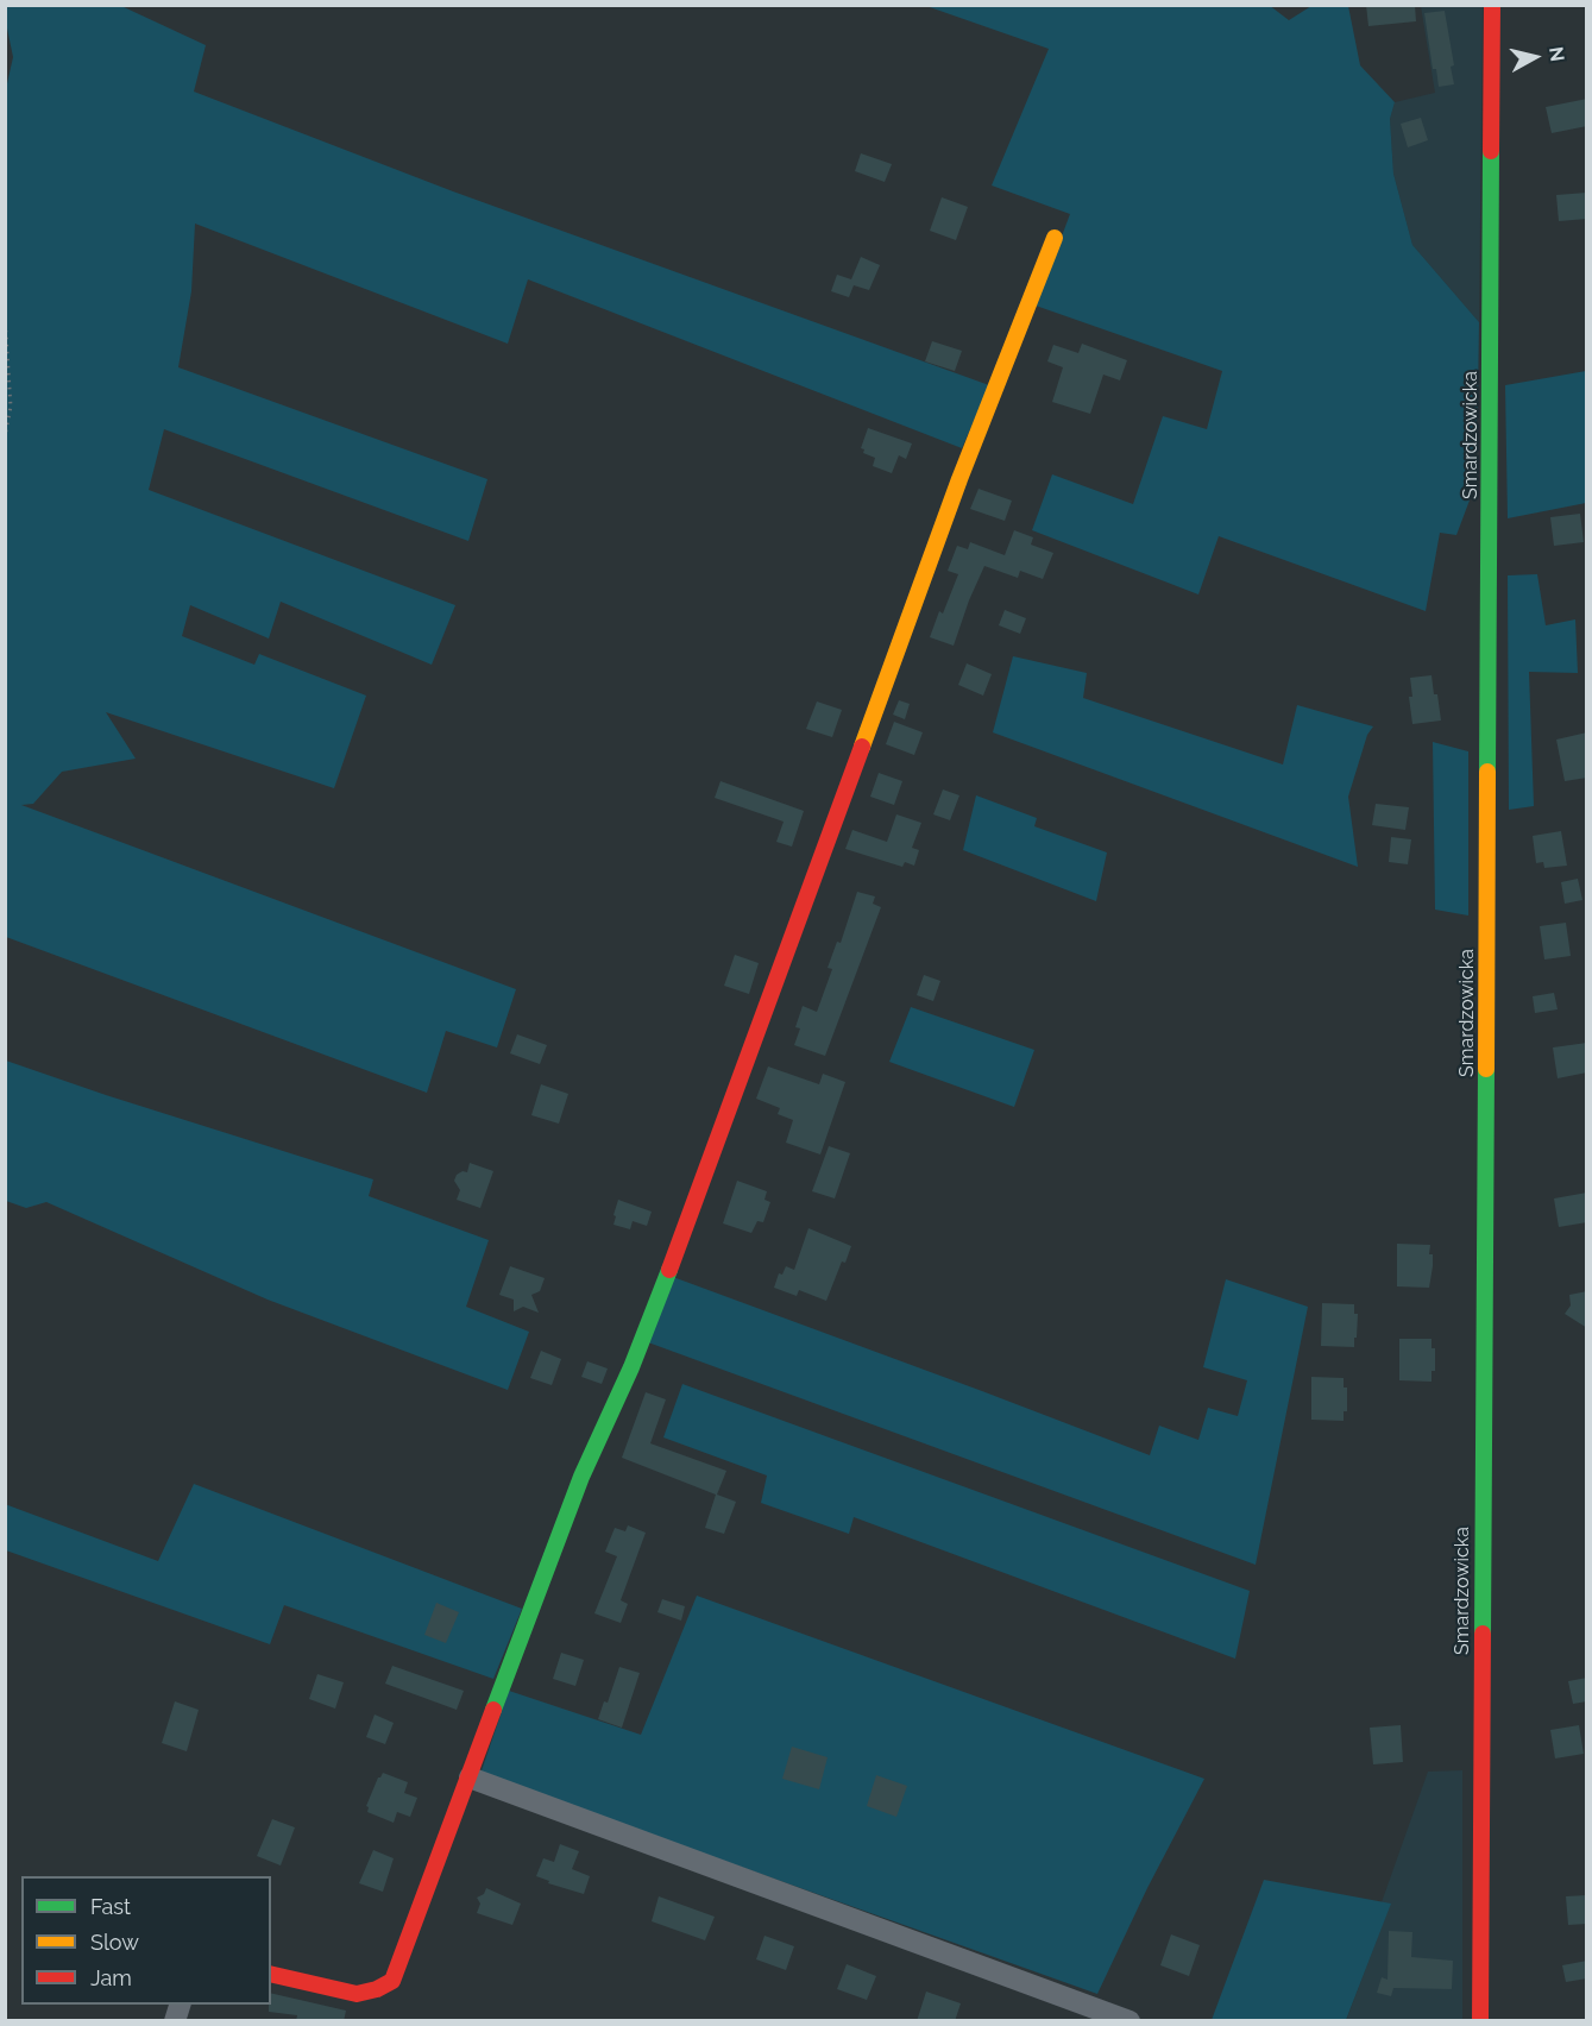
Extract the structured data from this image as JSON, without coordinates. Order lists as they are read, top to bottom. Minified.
{"streets":{"street":["Smardzowicka"]},"legend":["Fast","Slow","Jam"],"north":"right"}
